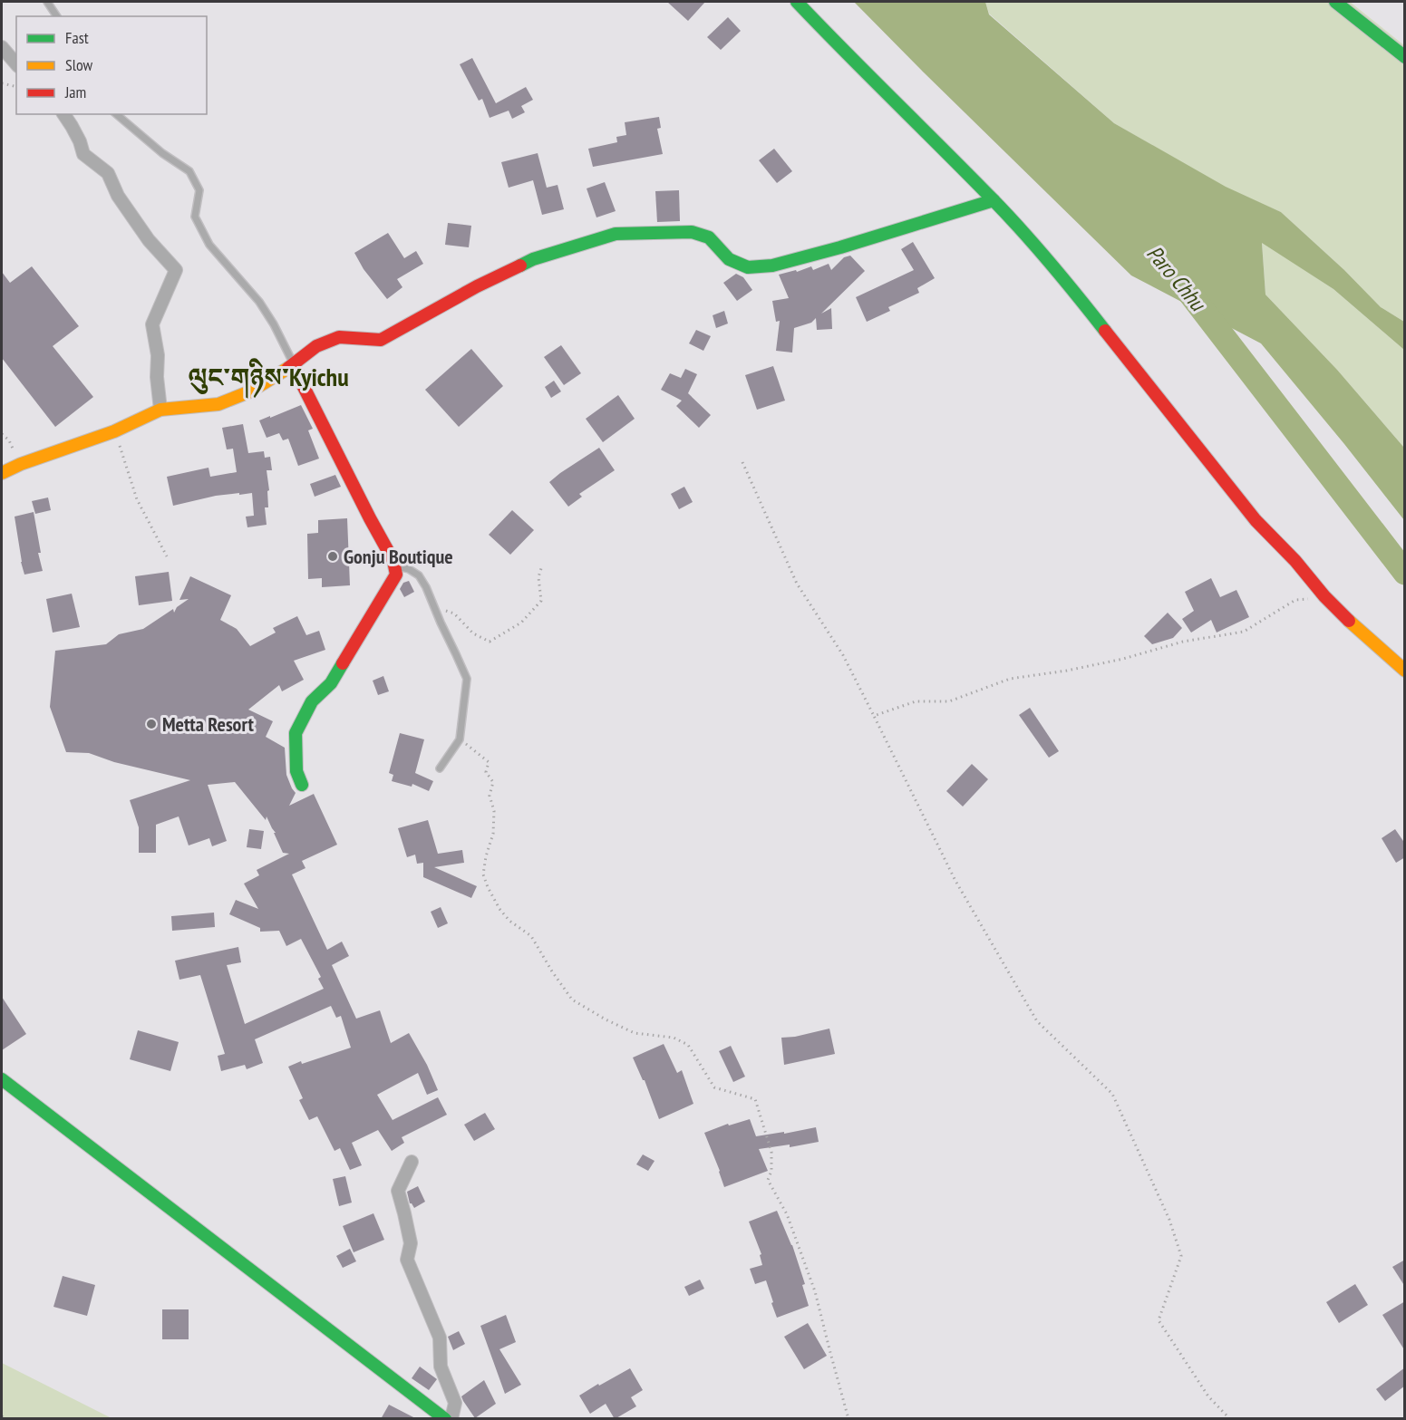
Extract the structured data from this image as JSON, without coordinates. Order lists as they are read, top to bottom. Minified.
{"districts":["ལུང་གཉིས་Kyichu"],"water":["Paro Chhu"],"places":["Gonju Boutique","Metta Resort"],"legend":["Fast","Slow","Jam"]}
